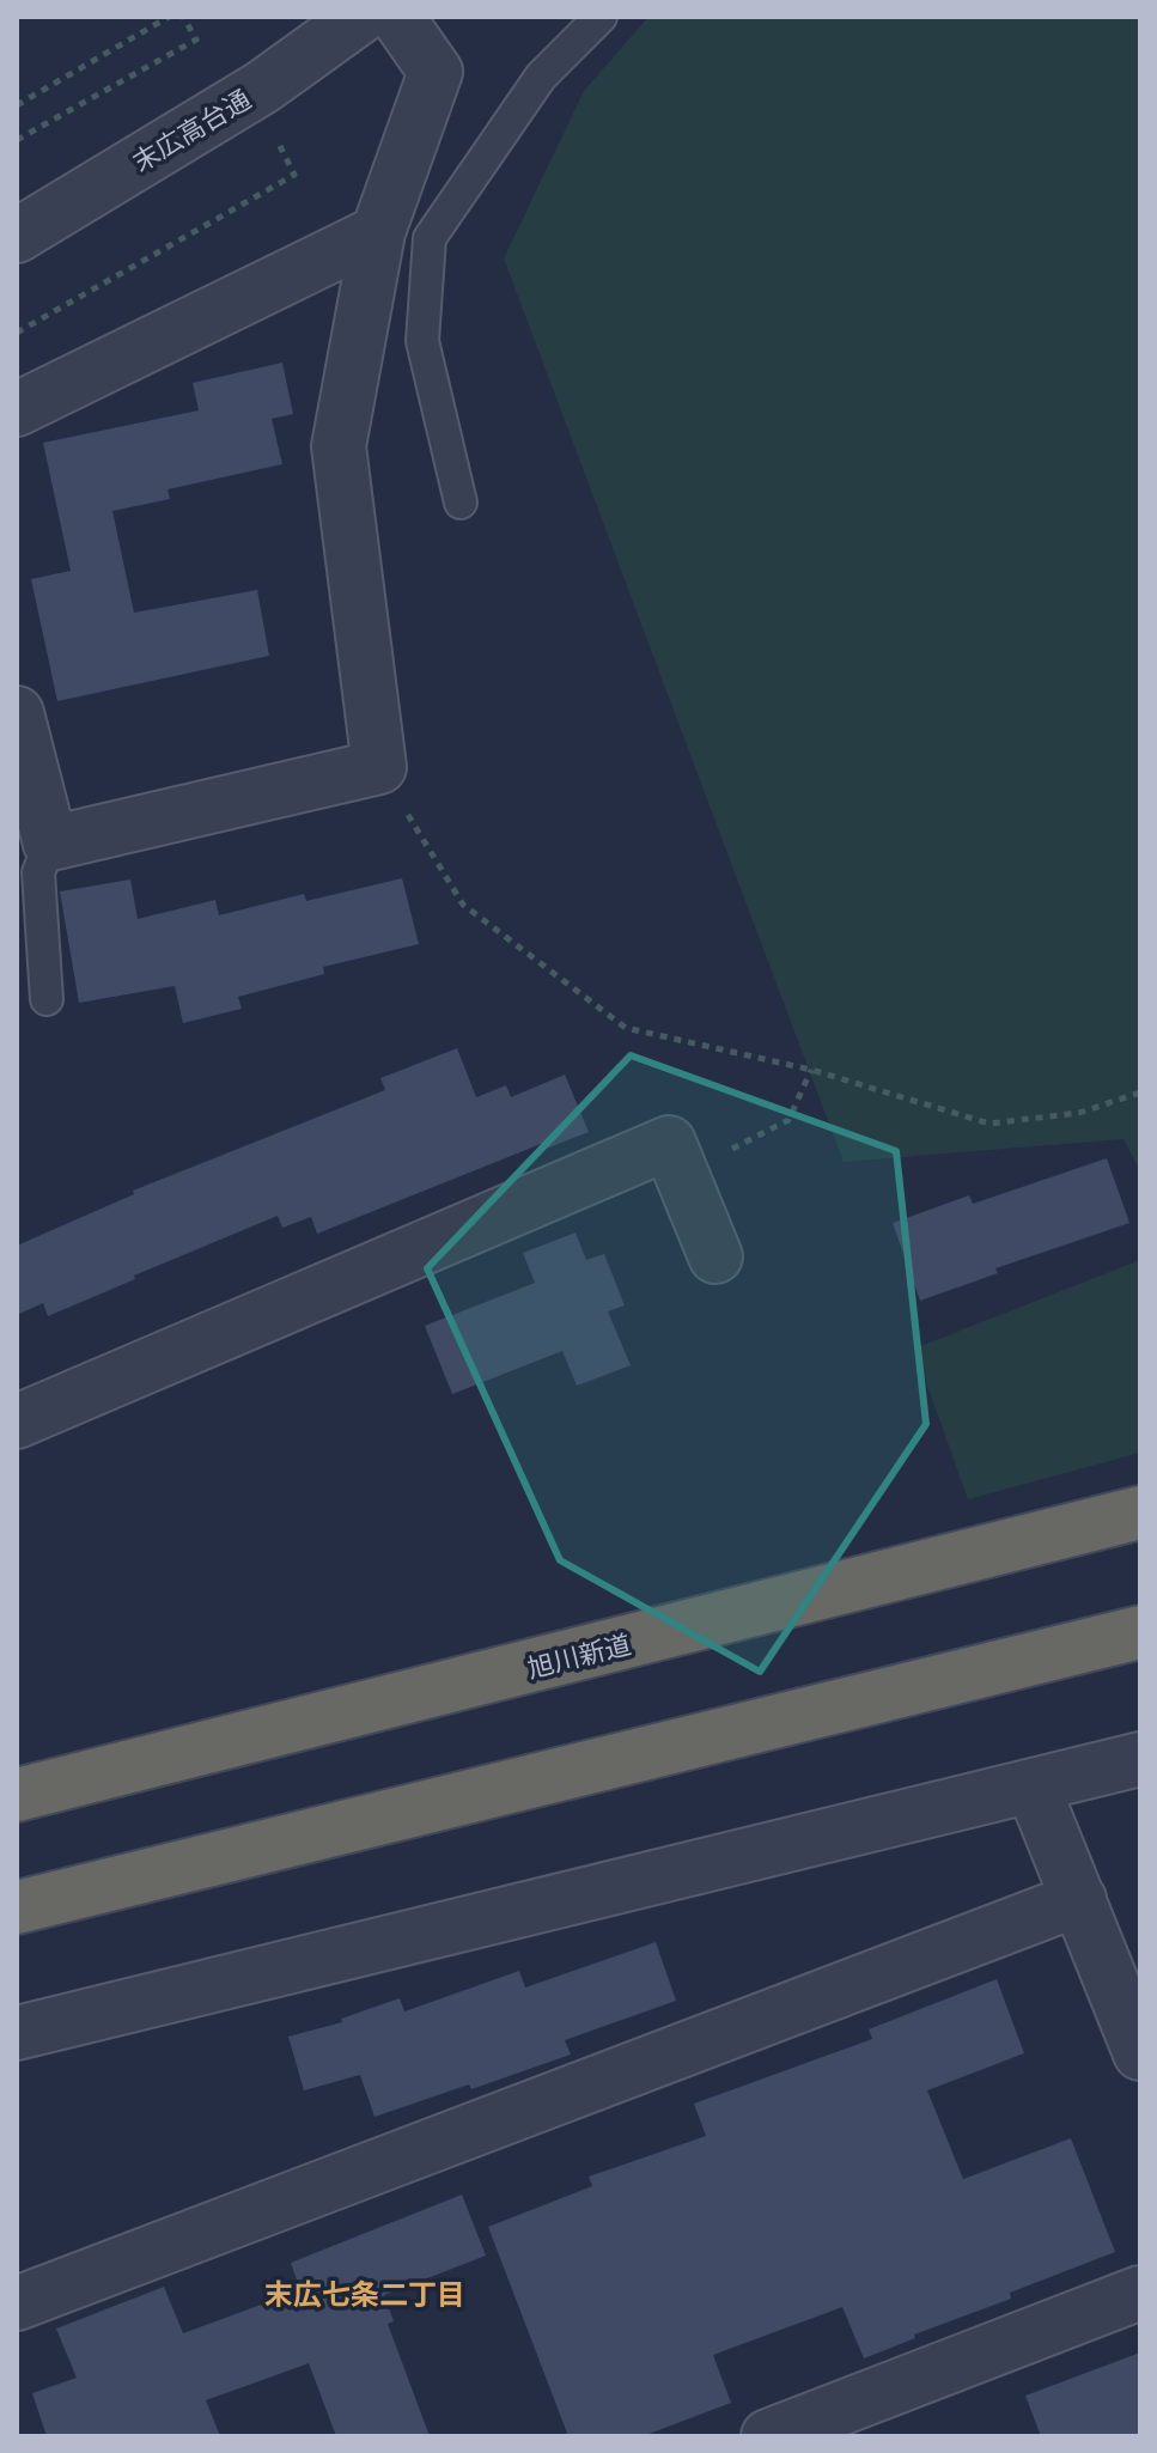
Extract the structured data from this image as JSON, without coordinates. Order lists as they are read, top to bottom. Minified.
{"streets":{"highway":["旭川新道"],"street":["末広高台通"]},"districts":["末広七条二丁目"]}
